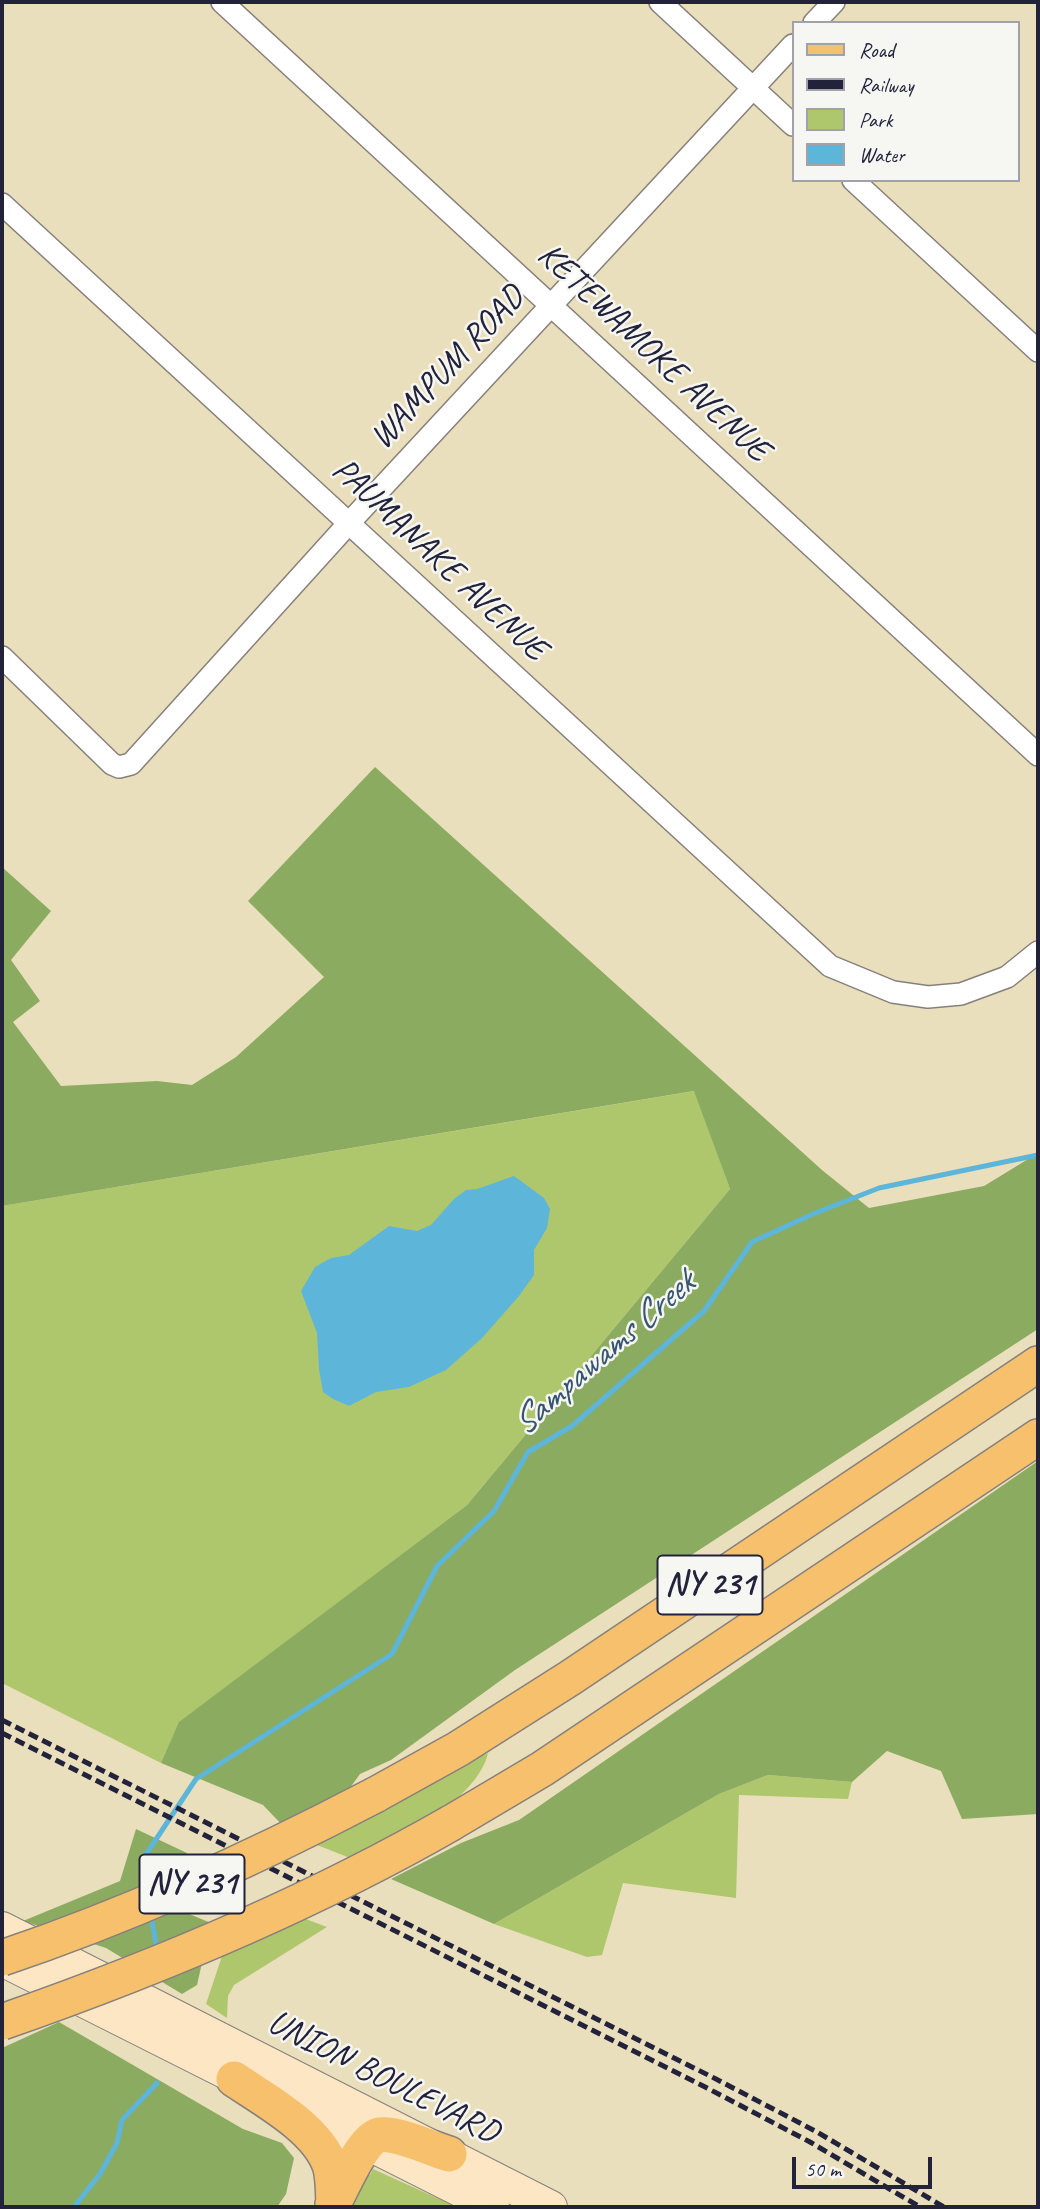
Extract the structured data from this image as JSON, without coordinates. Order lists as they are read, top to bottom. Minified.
{"streets":{"main road":["NY 231","UNION BOULEVARD"],"street":["KETEWAMOKE AVENUE","WAMPUM ROAD","PAUMANAKE AVENUE"]},"crossings":[["KETEWAMOKE AVENUE","WAMPUM ROAD"],["WAMPUM ROAD","PAUMANAKE AVENUE"]],"water":["Sampawams Creek"],"legend":["Road","Railway","Park","Water"],"scale_bar":"50 m"}
